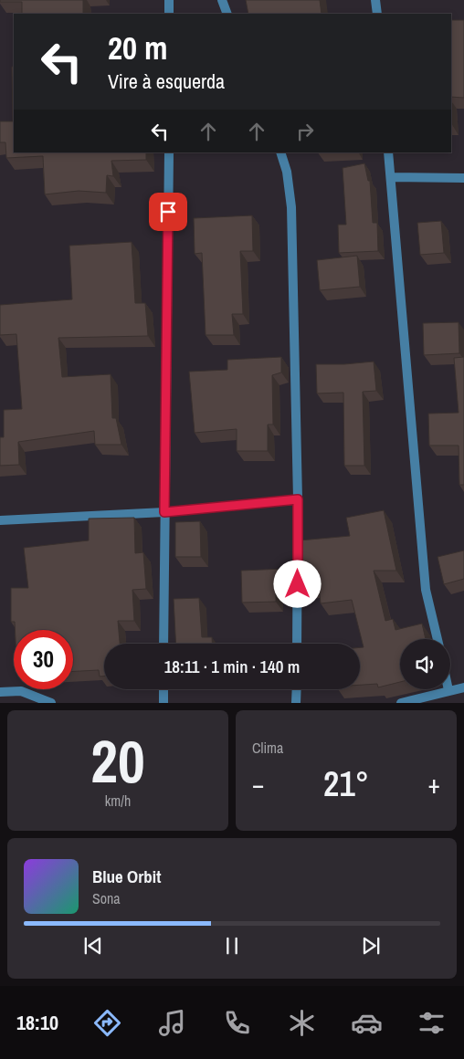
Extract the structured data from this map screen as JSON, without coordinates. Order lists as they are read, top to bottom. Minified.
{"page":{"turn":["20 m","Vire à esquerda"],"limit":"30","trip":"18:11 · 1 min · 140 m","tile":[["20","km/h"],"Clima"],"heat":["−","21°","+"],"song":["Blue Orbit","Sona"],"tabs":"18:10"}}
